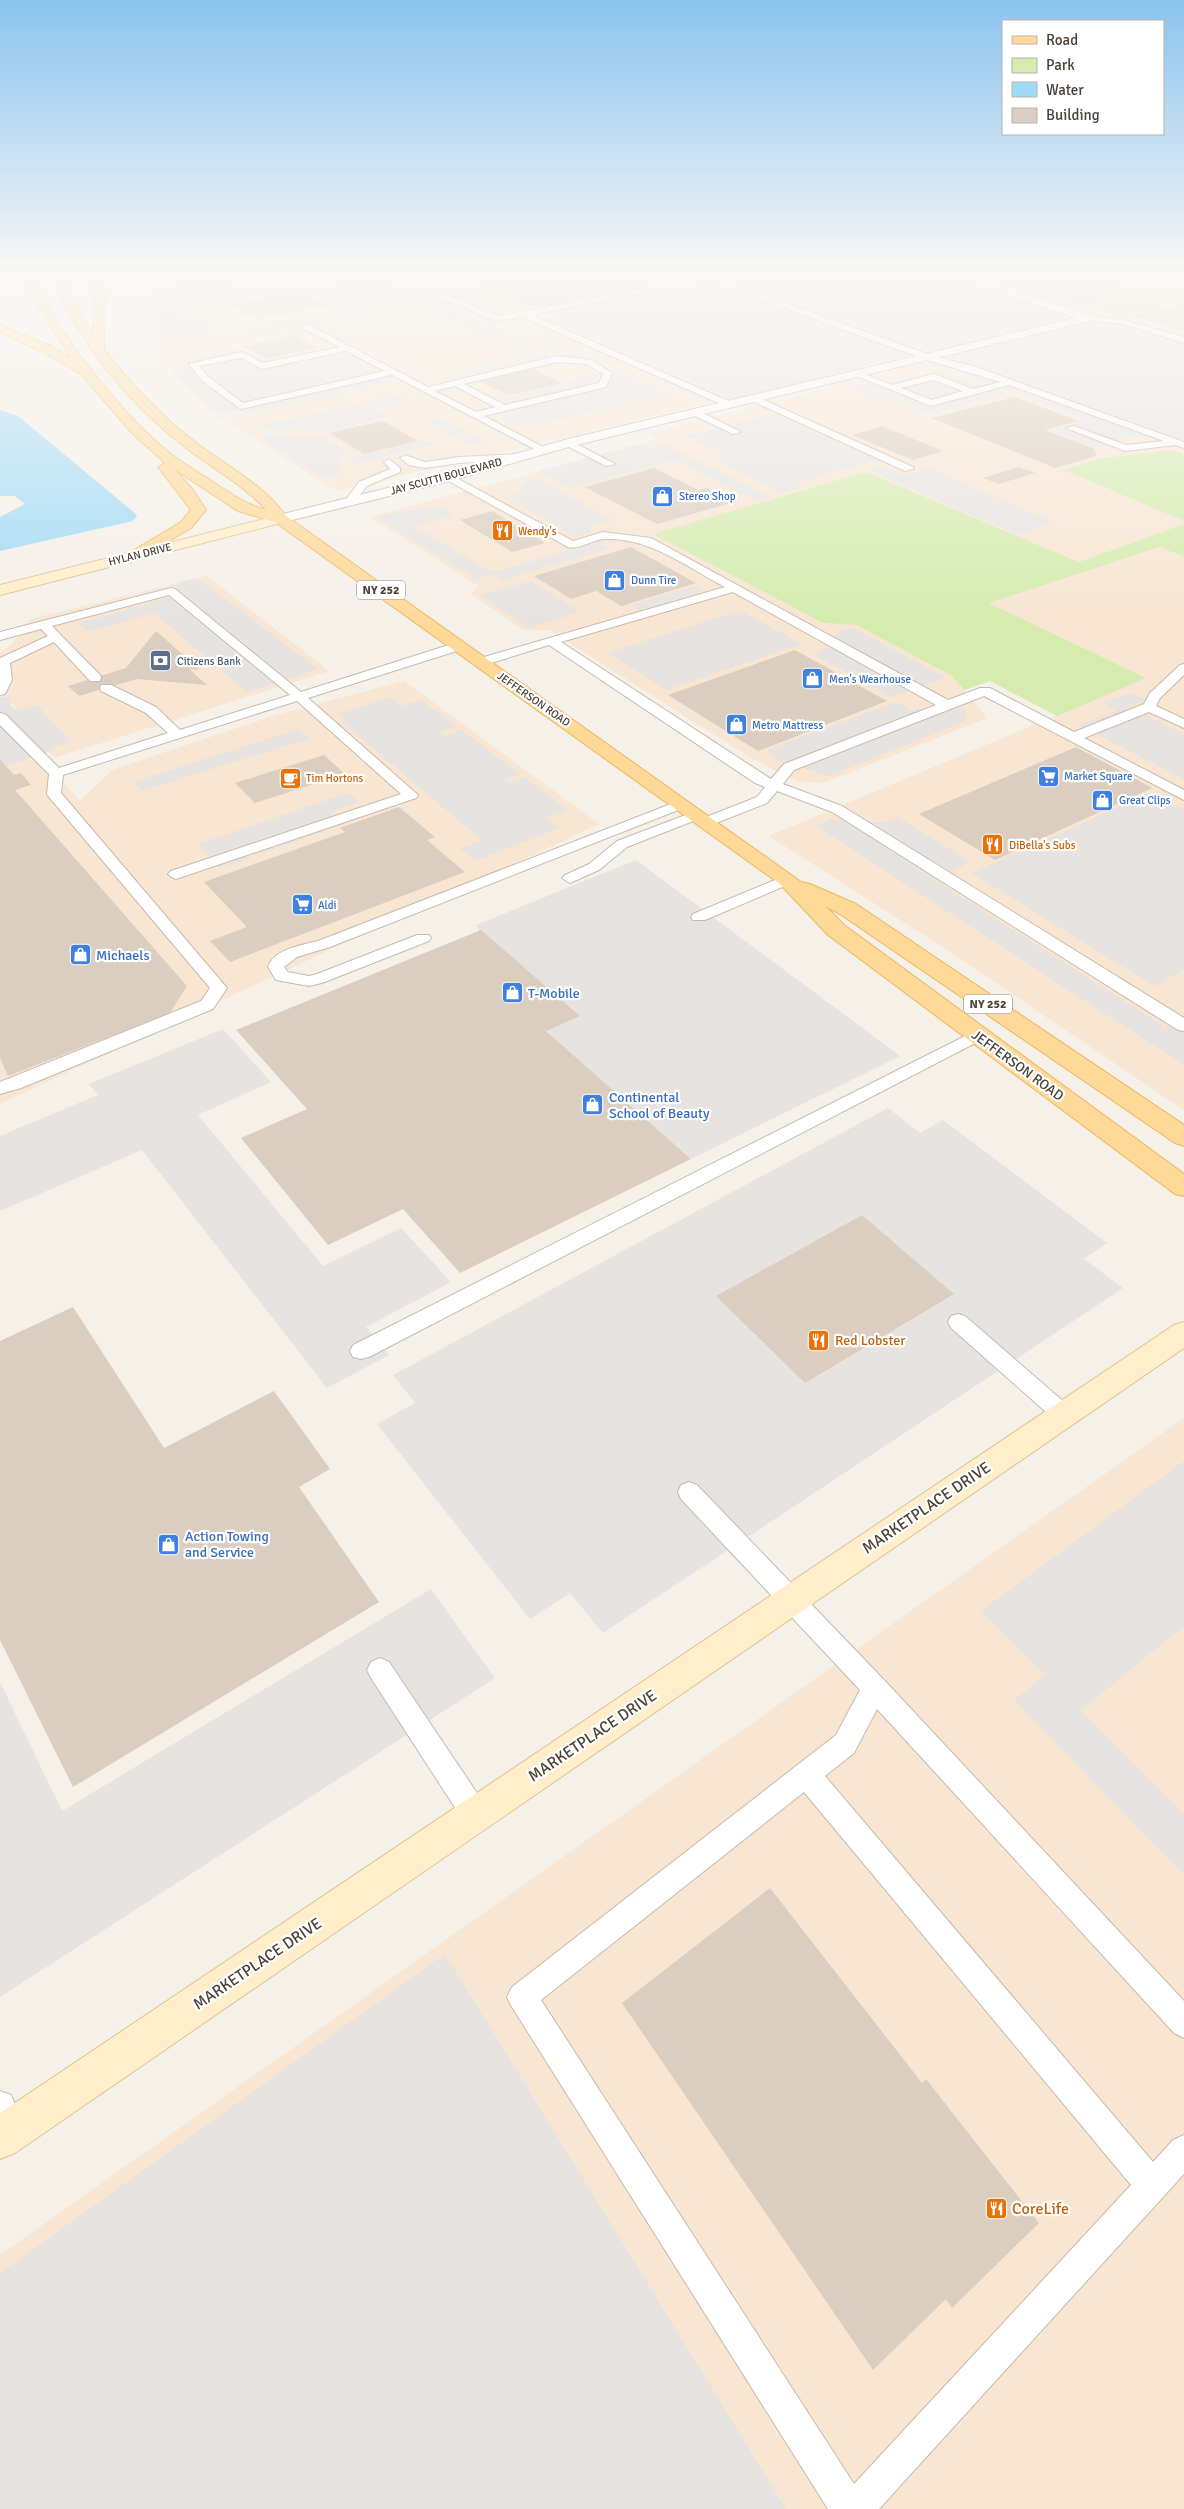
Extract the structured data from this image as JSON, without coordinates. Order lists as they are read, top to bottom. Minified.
{"streets":{"main road":["NY 252","JEFFERSON ROAD"],"street":["JAY SCUTTI BOULEVARD","HYLAN DRIVE","MARKETPLACE DRIVE"]},"crossings":[["JAY SCUTTI BOULEVARD","HYLAN DRIVE"],["JAY SCUTTI BOULEVARD","JEFFERSON ROAD"],["HYLAN DRIVE","JEFFERSON ROAD"]],"places":{"shop":["Stereo Shop","Dunn Tire","Men's Wearhouse","Metro Mattress","Great Clips","Michaels","T-Mobile","Continental School of Beauty","Action Towing and Service"],"restaurant":["Wendy's","DiBella's Subs","Red Lobster","CoreLife"],"bank":["Citizens Bank"],"supermarket":["Market Square","Aldi"],"cafe":["Tim Hortons"]},"legend":["Road","Park","Water","Building"]}
